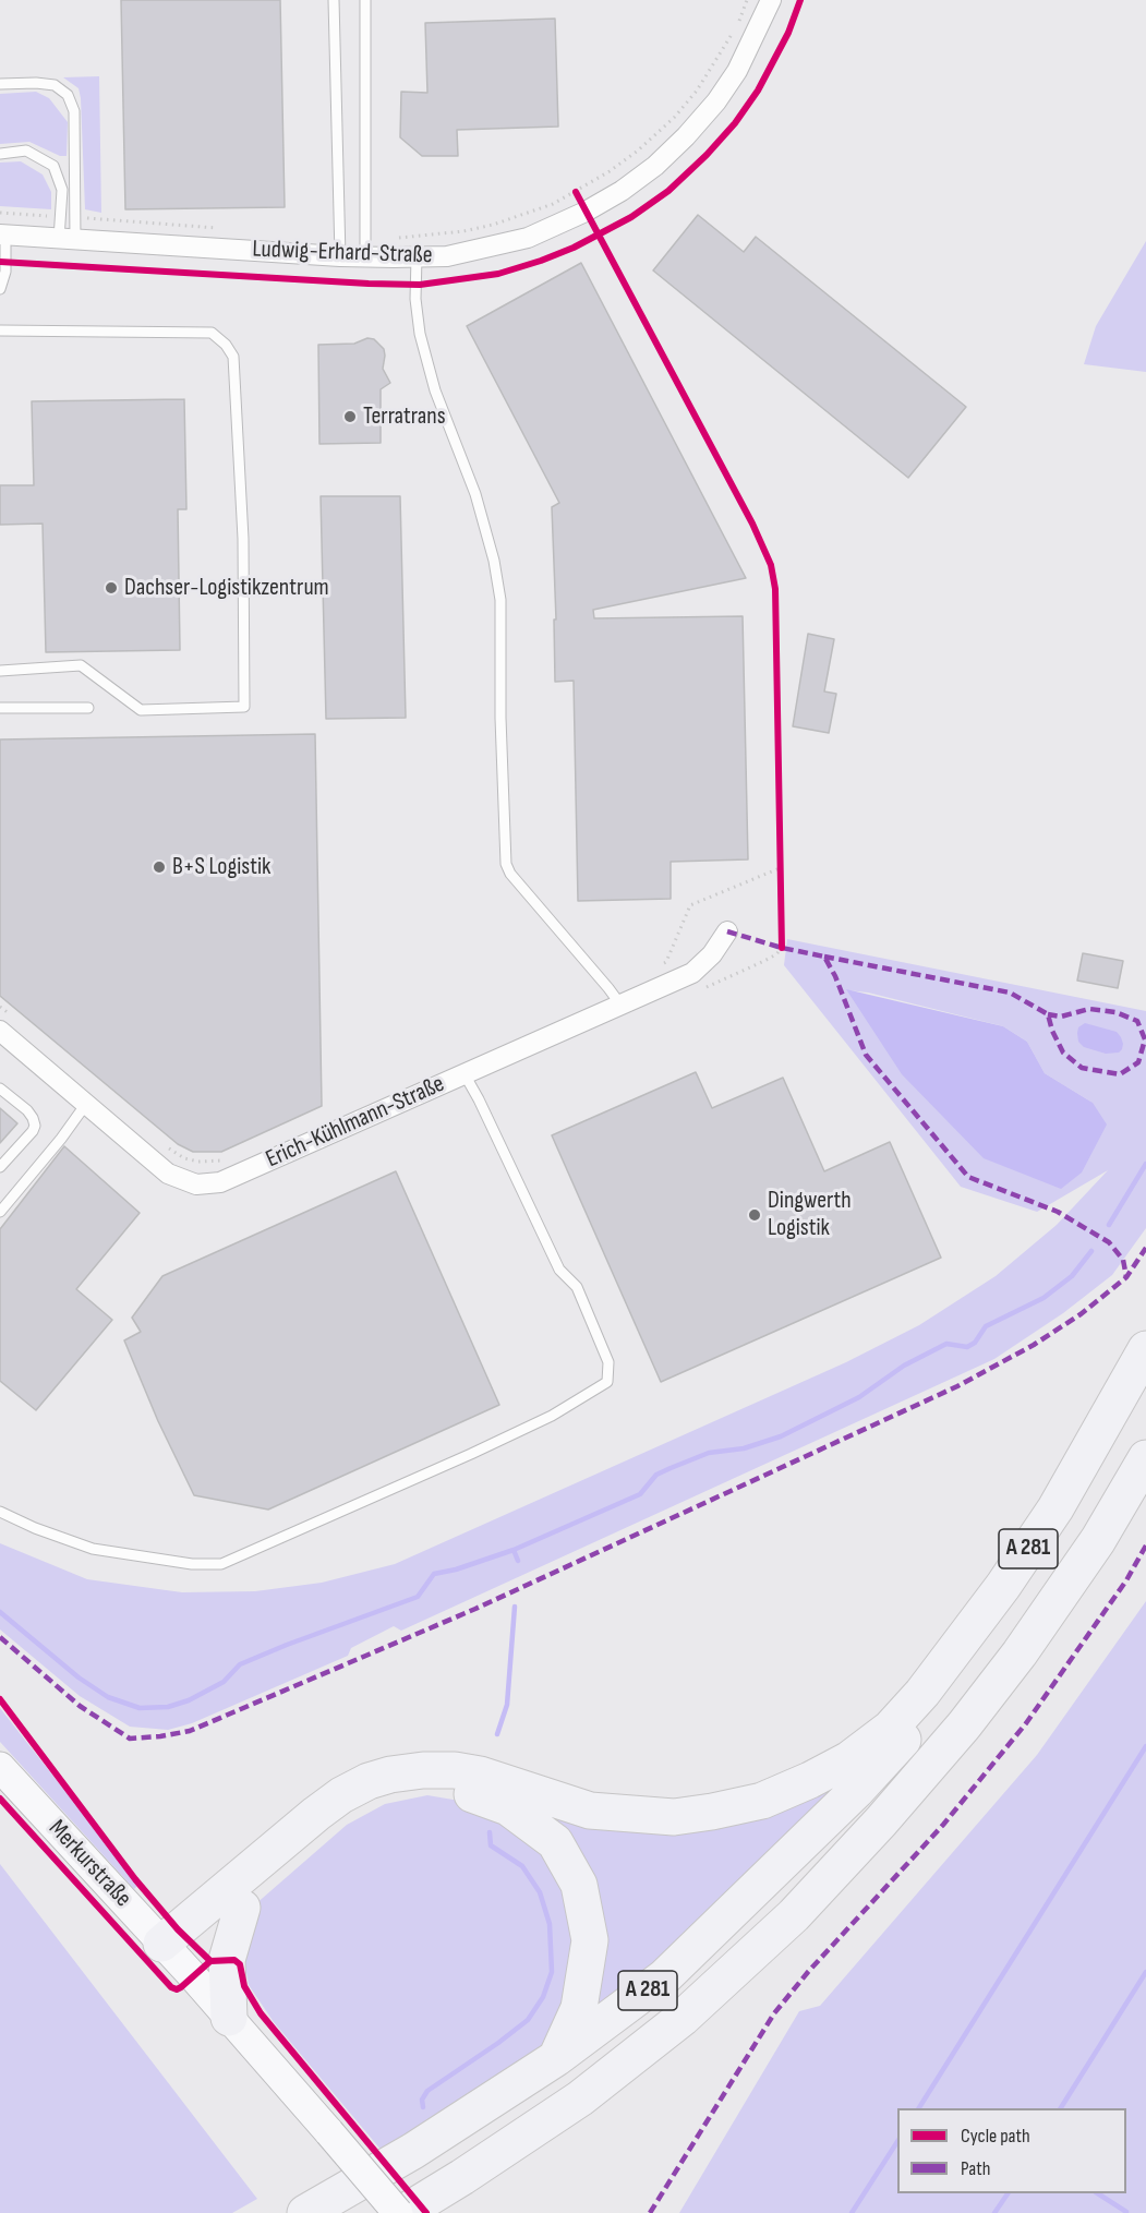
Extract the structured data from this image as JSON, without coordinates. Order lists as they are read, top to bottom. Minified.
{"streets":{"highway":["A 281"],"street":["Ludwig-Erhard-Straße","Erich-Kühlmann-Straße","Merkurstraße"]},"crossings":[["A 281","Merkurstraße"]],"places":["Terratrans","Dachser-Logistikzentrum","B+S Logistik","Dingwerth Logistik"],"legend":["Cycle path","Path"]}
